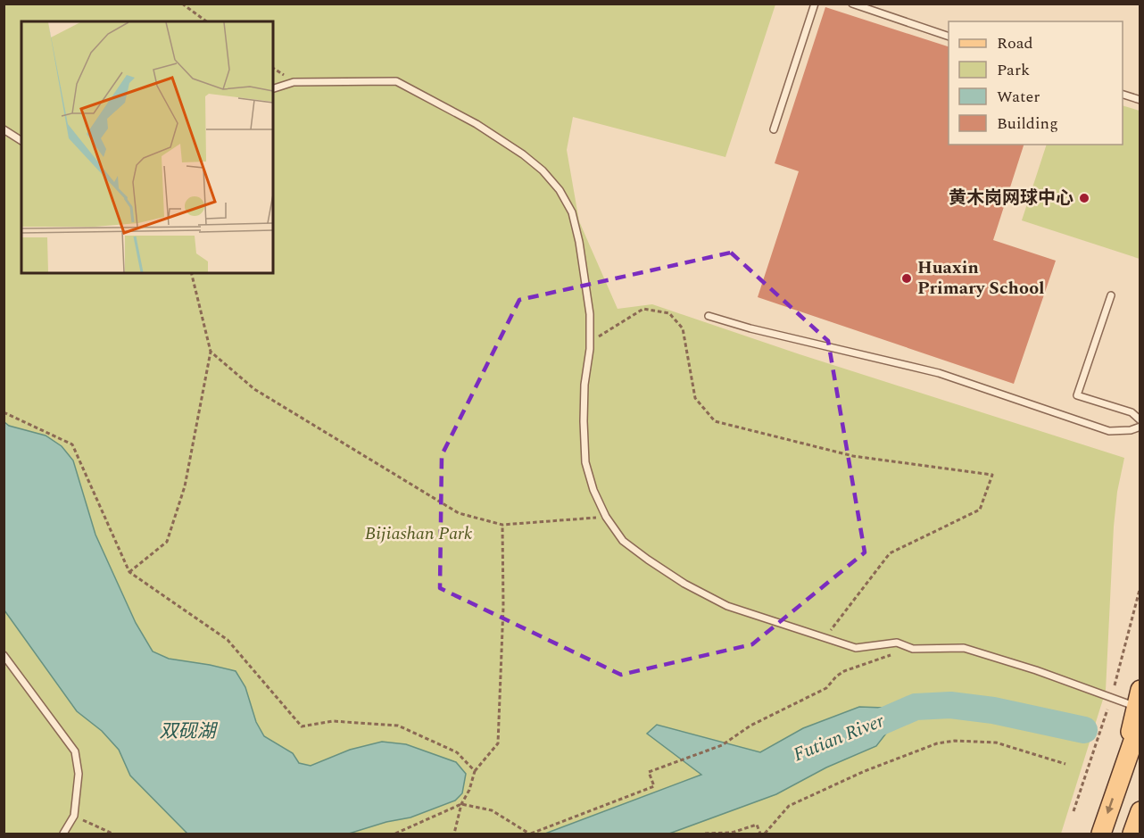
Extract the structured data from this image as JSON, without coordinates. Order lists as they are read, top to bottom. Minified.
{"water":["双砚湖","Futian River"],"parks":["Bijiashan Park"],"places":["黄木岗网球中心","Huaxin Primary School"],"legend":["Road","Park","Water","Building"]}
